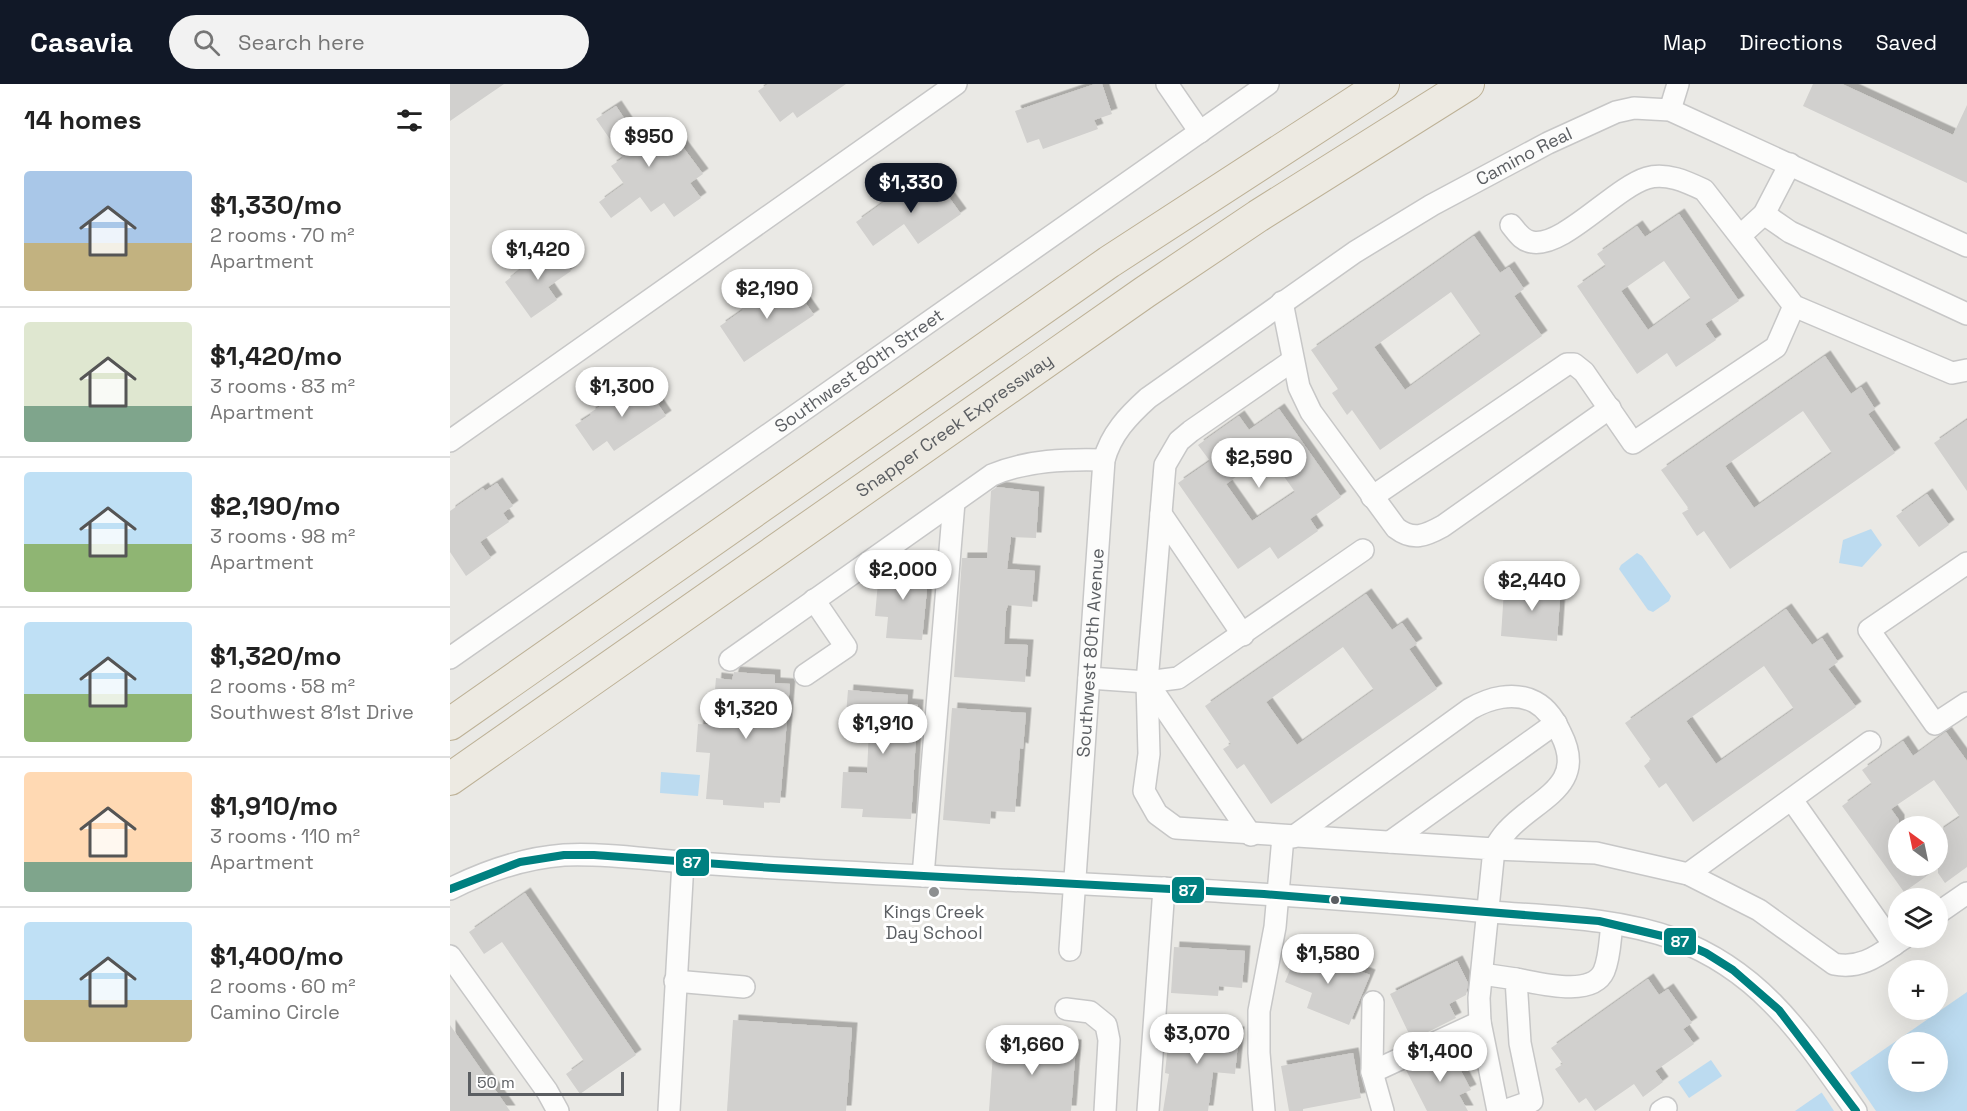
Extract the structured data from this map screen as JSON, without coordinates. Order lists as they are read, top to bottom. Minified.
{"streets":{"highway":["Snapper Creek Expressway"],"street":["Camino Real","Southwest 80th Street","Southwest 80th Avenue"]},"crossings":[["Camino Real","Southwest 80th Avenue"]],"places":["Kings Creek Day School"],"lines":["transit line 87"],"scale_bar":"50 m","north":"top left","page":{"header":"Casavia","search":"Search here","nav":["Map","Directions","Saved"],"heading":"14 homes","price":["$950","$1,330","$1,420","$2,190","$1,300","$2,590","$2,000","$2,440","$1,320","$1,910","$1,580","$3,070","$1,660","$1,400"],"list":[{"name":"$1,330/mo","note":"2 rooms · 70 m² · Apartment"},{"name":"$1,420/mo","note":"3 rooms · 83 m² · Apartment"},{"name":"$2,190/mo","note":"3 rooms · 98 m² · Apartment"},{"name":"$1,320/mo","note":"2 rooms · 58 m² · Southwest 81st Drive"},{"name":"$1,910/mo","note":"3 rooms · 110 m² · Apartment"},{"name":"$1,400/mo","note":"2 rooms · 60 m² · Camino Circle"}],"map_buttons":["+","−"],"scale":"50 m"}}
